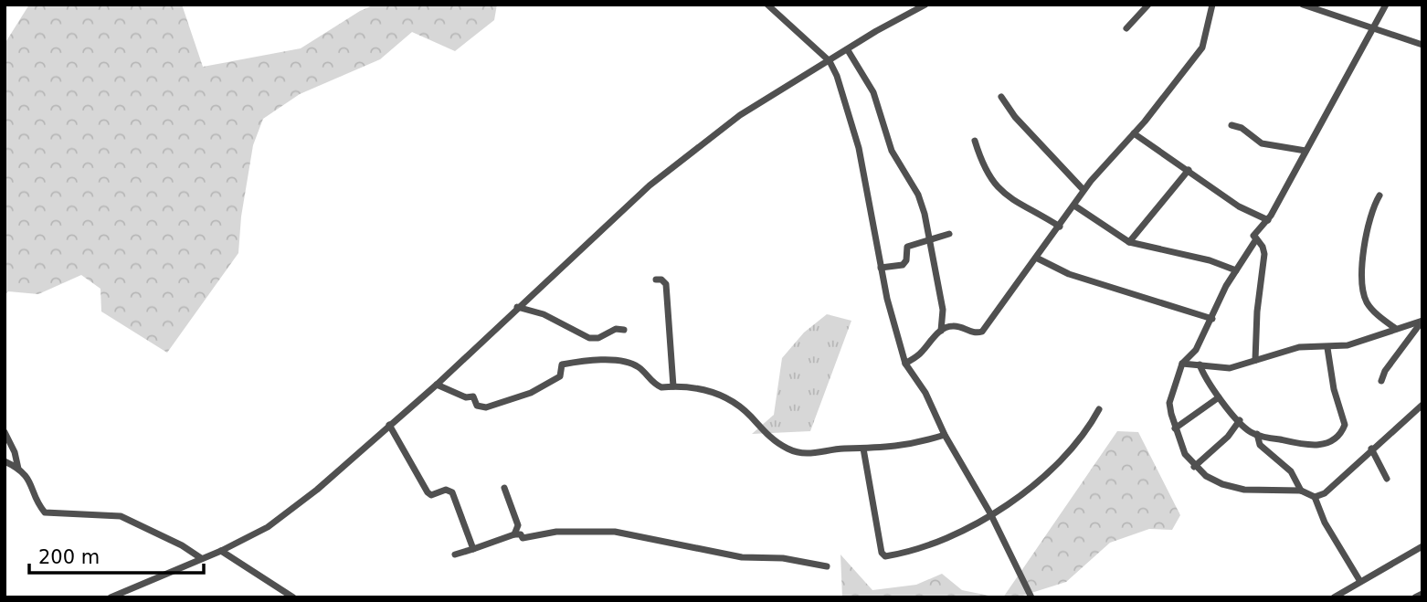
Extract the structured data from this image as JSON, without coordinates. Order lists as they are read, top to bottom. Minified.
{"scale_bar":"200 m"}
